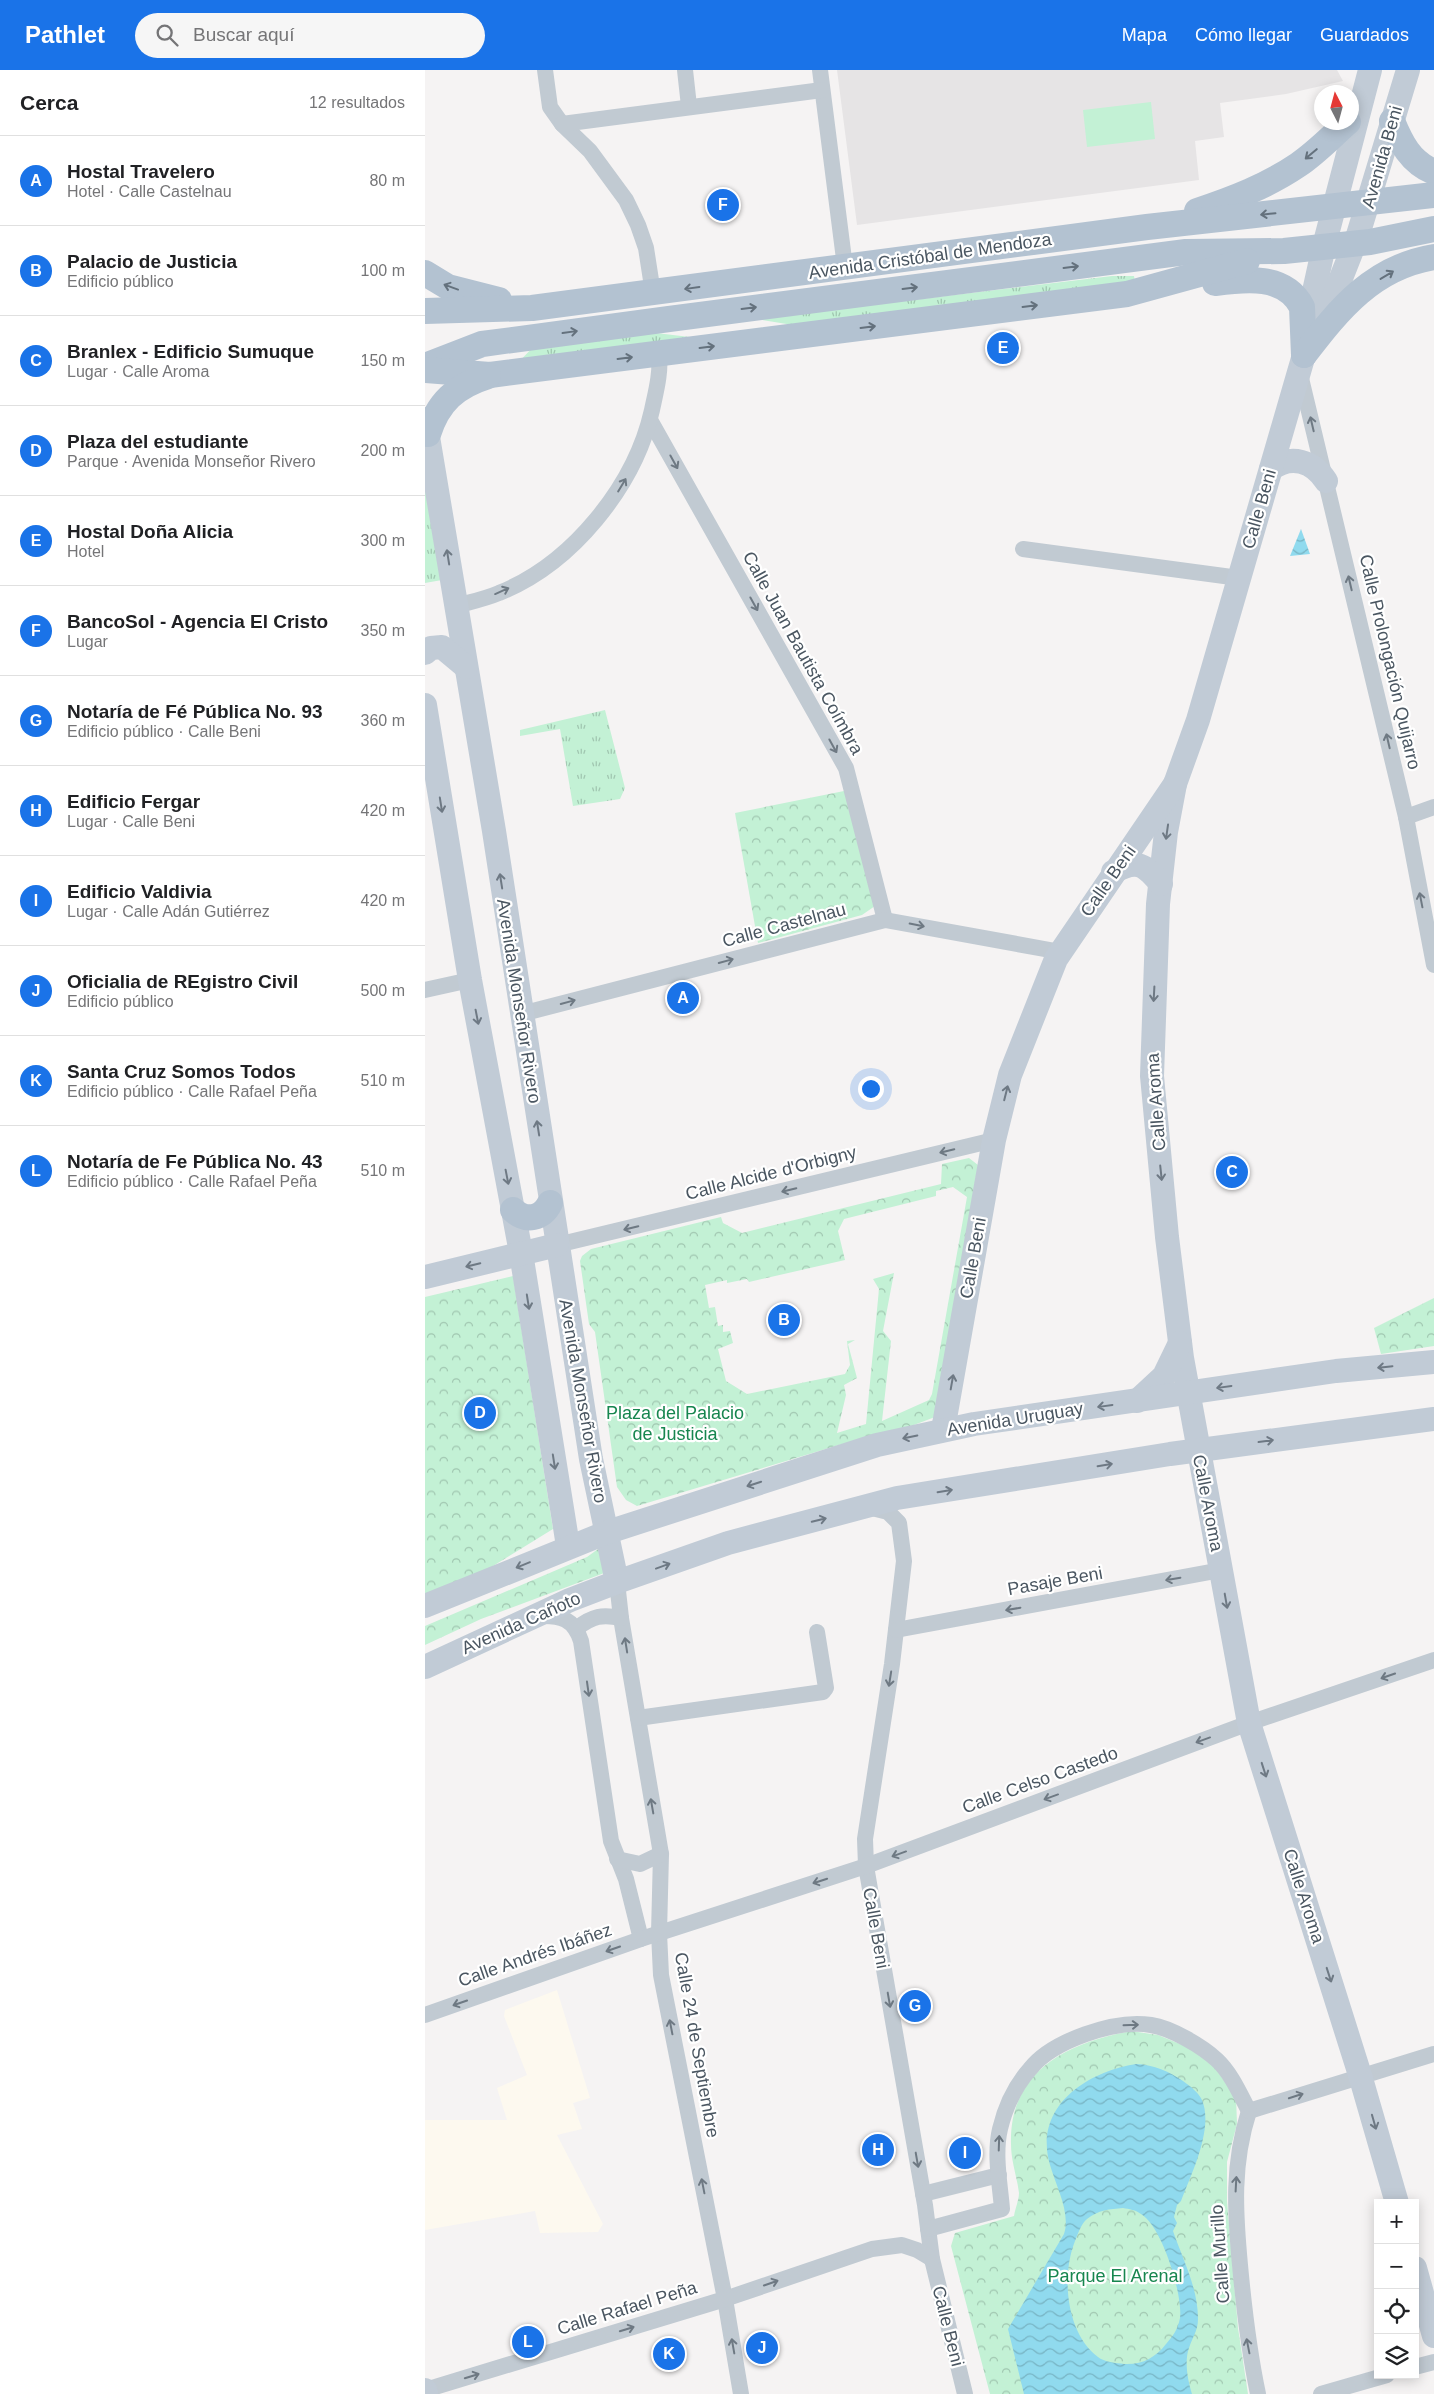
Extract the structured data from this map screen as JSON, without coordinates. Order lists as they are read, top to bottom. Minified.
{"streets":{"main road":["Avenida Beni","Avenida Cristóbal de Mendoza","Calle Beni","Avenida Monseñor Rivero","Calle Aroma","Avenida Uruguay","Avenida Cañoto"],"street":["Calle Juan Bautista Coímbra","Calle Prolongación Quijarro","Calle Castelnau","Calle Alcide d'Orbigny","Pasaje Beni","Calle Celso Castedo","Calle Andrés Ibáñez","Calle 24 de Septiembre","Calle Murillo","Calle Rafael Peña"]},"crossings":[["Avenida Beni","Avenida Cristóbal de Mendoza"],["Avenida Beni","Calle Beni"],["Avenida Cristóbal de Mendoza","Calle Beni"],["Calle Beni","Calle Prolongación Quijarro"],["Calle Beni","Calle Castelnau"],["Calle Beni","Calle Aroma"],["Calle Beni","Calle Alcide d'Orbigny"],["Calle Beni","Avenida Uruguay"],["Calle Beni","Pasaje Beni"],["Calle Beni","Calle Celso Castedo"],["Calle Beni","Calle Rafael Peña"],["Calle Juan Bautista Coímbra","Calle Castelnau"],["Calle Castelnau","Avenida Monseñor Rivero"],["Avenida Monseñor Rivero","Calle Alcide d'Orbigny"],["Avenida Monseñor Rivero","Avenida Uruguay"],["Avenida Monseñor Rivero","Avenida Cañoto"],["Avenida Monseñor Rivero","Calle 24 de Septiembre"],["Calle Aroma","Avenida Uruguay"],["Calle Aroma","Pasaje Beni"],["Calle Aroma","Calle Celso Castedo"],["Avenida Cañoto","Calle 24 de Septiembre"],["Calle Celso Castedo","Calle Andrés Ibáñez"],["Calle Celso Castedo","Calle 24 de Septiembre"],["Calle Andrés Ibáñez","Calle 24 de Septiembre"],["Calle 24 de Septiembre","Calle Rafael Peña"]],"one_way":["Calle Juan Bautista Coímbra","Calle Prolongación Quijarro","Calle Castelnau","Calle Aroma","Calle Alcide d'Orbigny","Pasaje Beni","Calle Celso Castedo","Calle Andrés Ibáñez","Calle Murillo","Calle Rafael Peña"],"parks":["Plaza del Palacio de Justicia","Parque El Arenal"],"north":"top","page":{"header":"Pathlet","search":"Buscar aquí","nav":["Mapa","Cómo llegar","Guardados"],"heading":["Cerca","12 resultados"],"list":[{"mark":"A","name":"Hostal Travelero","note":"Hotel · Calle Castelnau","value":"80 m"},{"mark":"B","name":"Palacio de Justicia","note":"Edificio público","value":"100 m"},{"mark":"C","name":"Branlex - Edificio Sumuque","note":"Lugar · Calle Aroma","value":"150 m"},{"mark":"D","name":"Plaza del estudiante","note":"Parque · Avenida Monseñor Rivero","value":"200 m"},{"mark":"E","name":"Hostal Doña Alicia","note":"Hotel","value":"300 m"},{"mark":"F","name":"BancoSol - Agencia El Cristo","note":"Lugar","value":"350 m"},{"mark":"G","name":"Notaría de Fé Pública No. 93","note":"Edificio público · Calle Beni","value":"360 m"},{"mark":"H","name":"Edificio Fergar","note":"Lugar · Calle Beni","value":"420 m"},{"mark":"I","name":"Edificio Valdivia","note":"Lugar · Calle Adán Gutiérrez","value":"420 m"},{"mark":"J","name":"Oficialia de REgistro Civil","note":"Edificio público","value":"500 m"},{"mark":"K","name":"Santa Cruz Somos Todos","note":"Edificio público · Calle Rafael Peña","value":"510 m"},{"mark":"L","name":"Notaría de Fe Pública No. 43","note":"Edificio público · Calle Rafael Peña","value":"510 m"}],"pins":["F","E","A","C","B","D","G","H","I","L","J","K"],"map_buttons":["+","−"]}}
